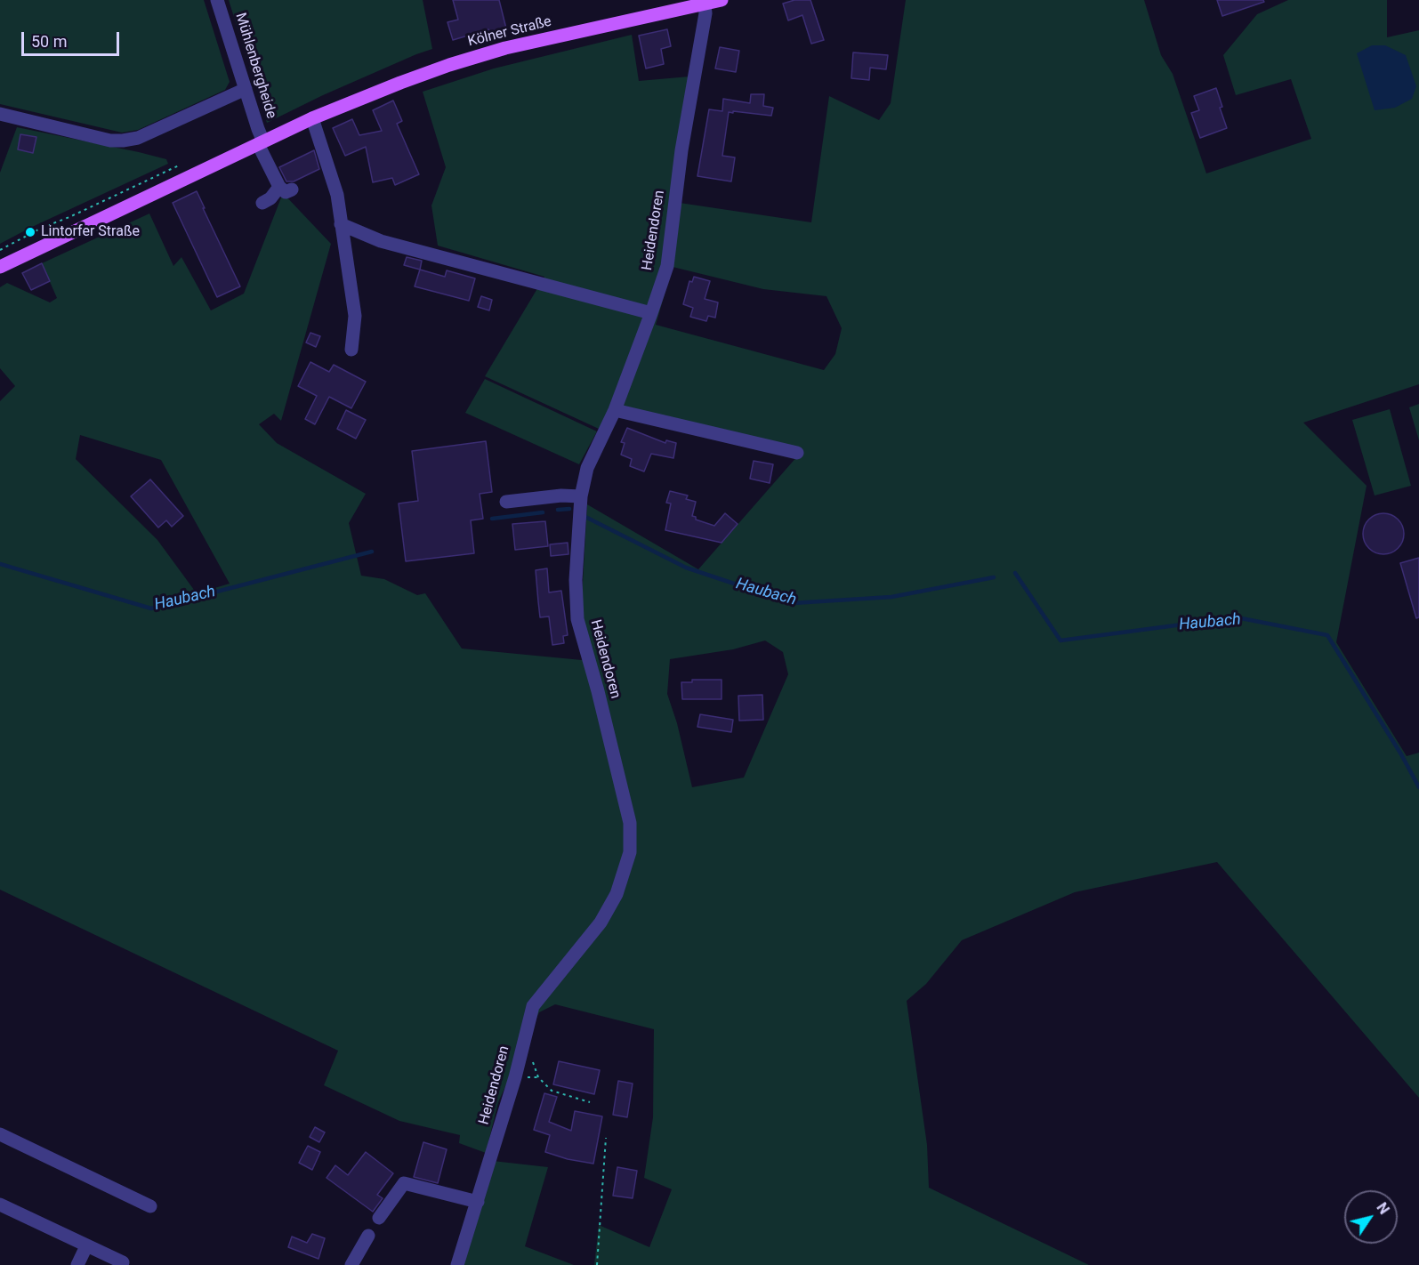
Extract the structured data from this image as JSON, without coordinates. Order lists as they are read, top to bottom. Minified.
{"streets":{"main road":["Kölner Straße"],"street":["Mühlenbergheide","Heidendoren"]},"crossings":[["Kölner Straße","Mühlenbergheide"],["Kölner Straße","Heidendoren"]],"water":["Haubach"],"places":["Lintorfer Straße"],"scale_bar":"50 m","north":"top right"}
